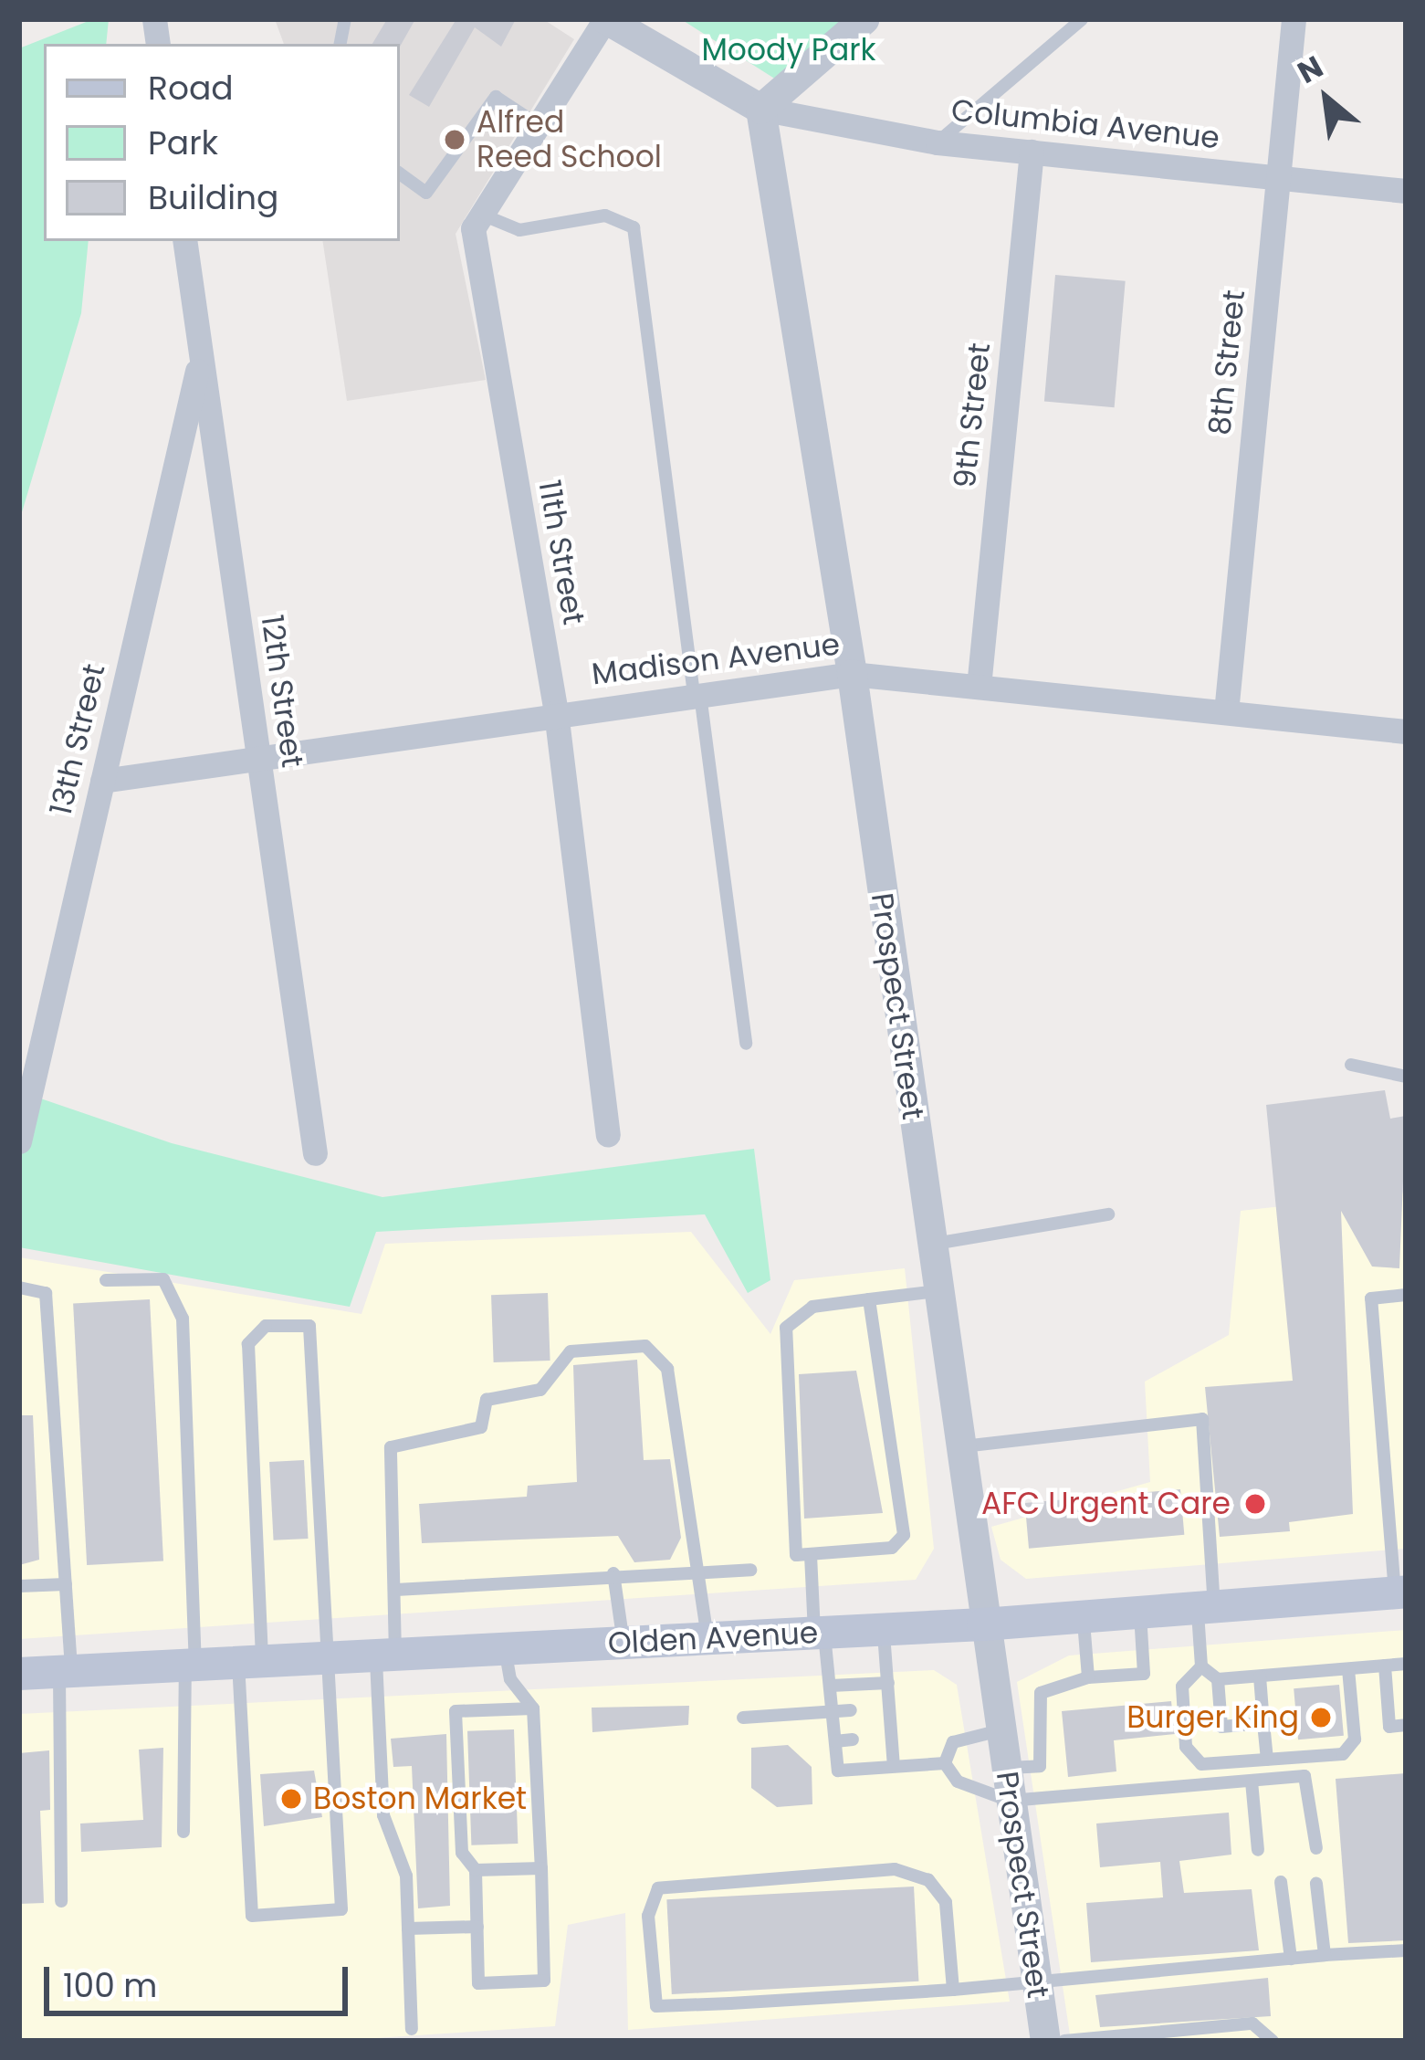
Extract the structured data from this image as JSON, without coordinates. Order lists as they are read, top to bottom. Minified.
{"streets":{"main road":["Olden Avenue"],"street":["Columbia Avenue","8th Street","9th Street","11th Street","Madison Avenue","12th Street","13th Street","Prospect Street"]},"crossings":[["Columbia Avenue","8th Street"],["Columbia Avenue","9th Street"],["Columbia Avenue","Prospect Street"],["8th Street","Madison Avenue"],["9th Street","Madison Avenue"],["11th Street","Madison Avenue"],["Madison Avenue","12th Street"],["Madison Avenue","13th Street"],["Madison Avenue","Prospect Street"],["12th Street","13th Street"],["Prospect Street","Olden Avenue"]],"parks":["Moody Park"],"places":["Alfred Reed School","AFC Urgent Care","Burger King","Boston Market"],"legend":["Road","Park","Building"],"scale_bar":"100 m","north":"top left"}
